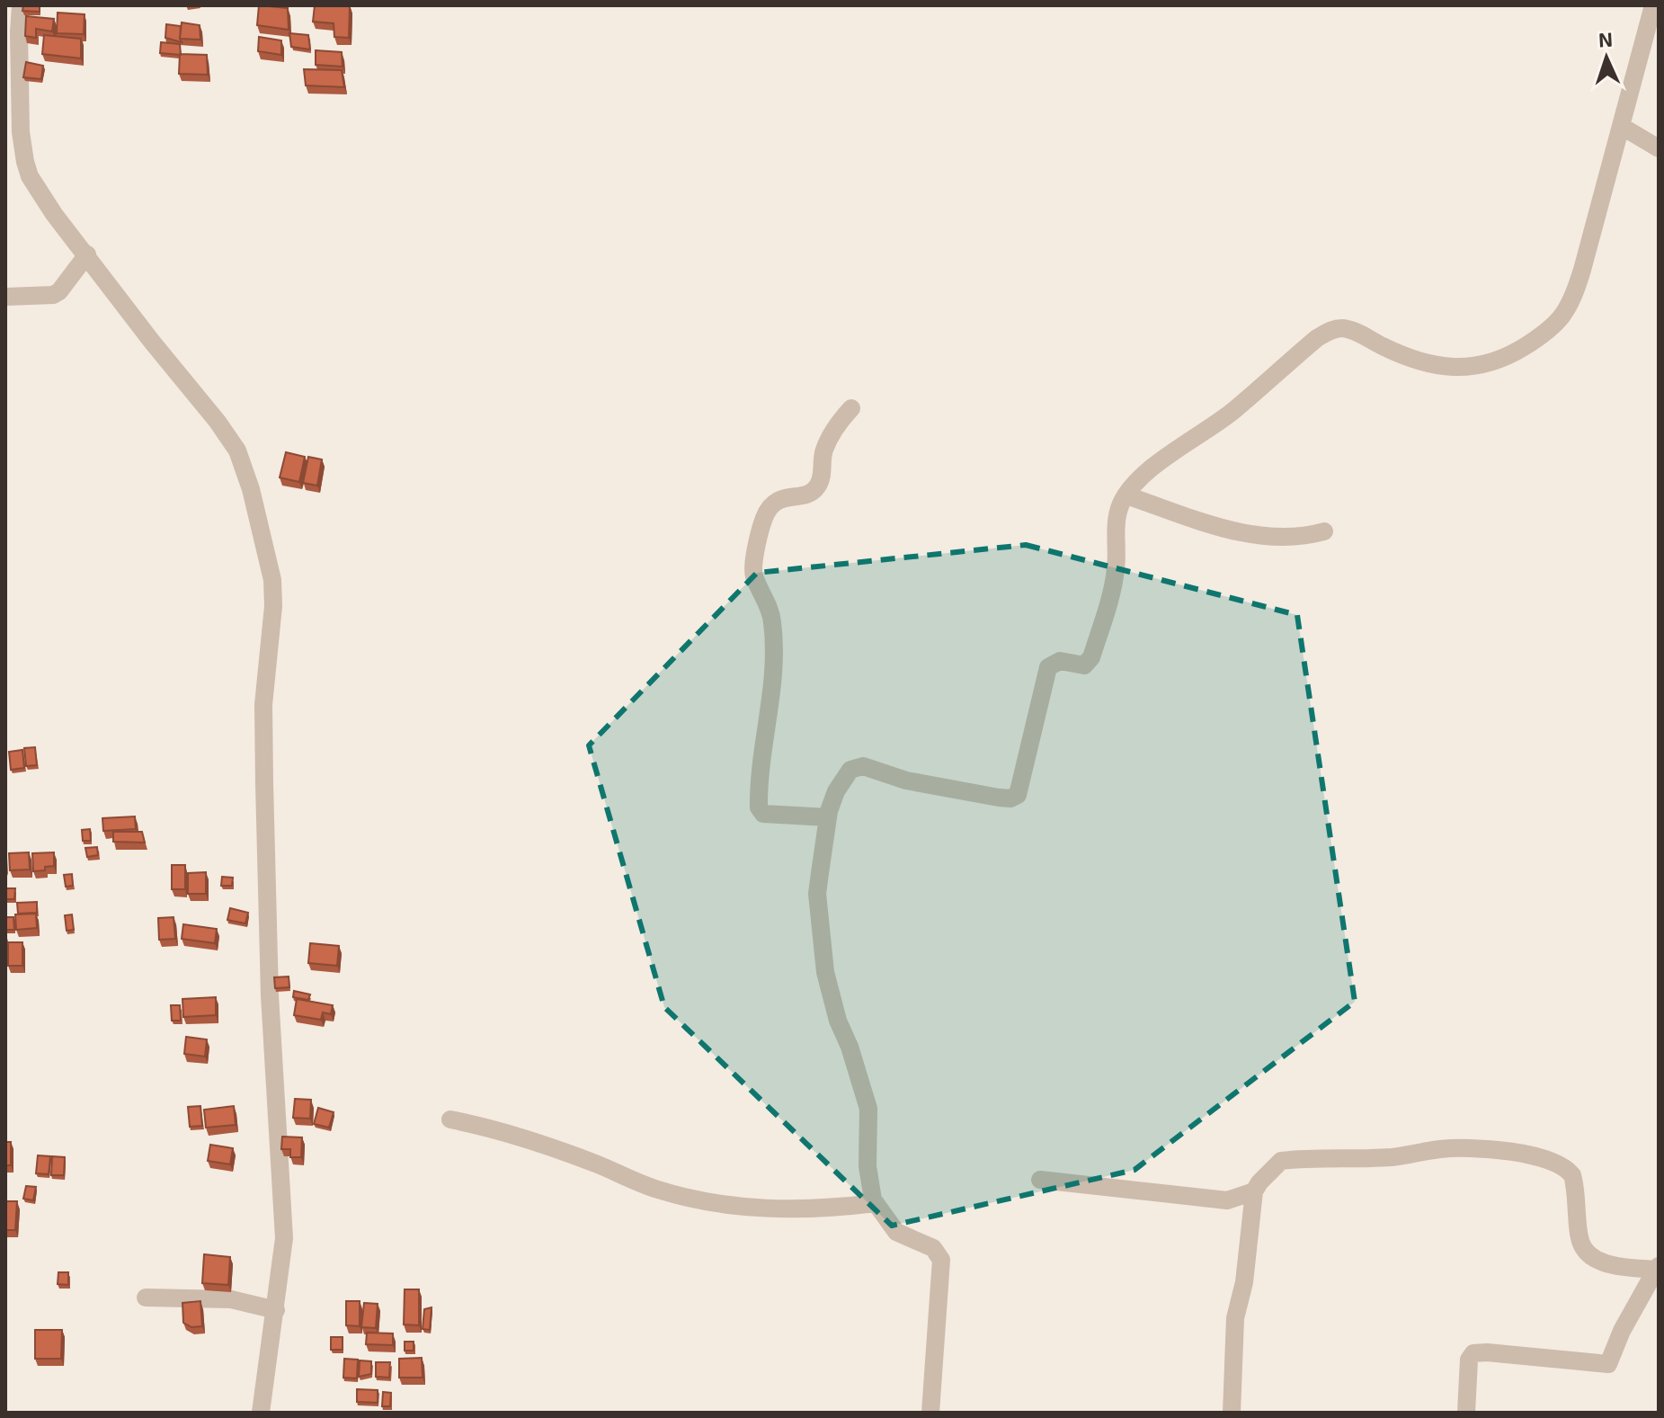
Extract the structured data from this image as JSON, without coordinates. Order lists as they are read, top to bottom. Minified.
{"north":"top"}
